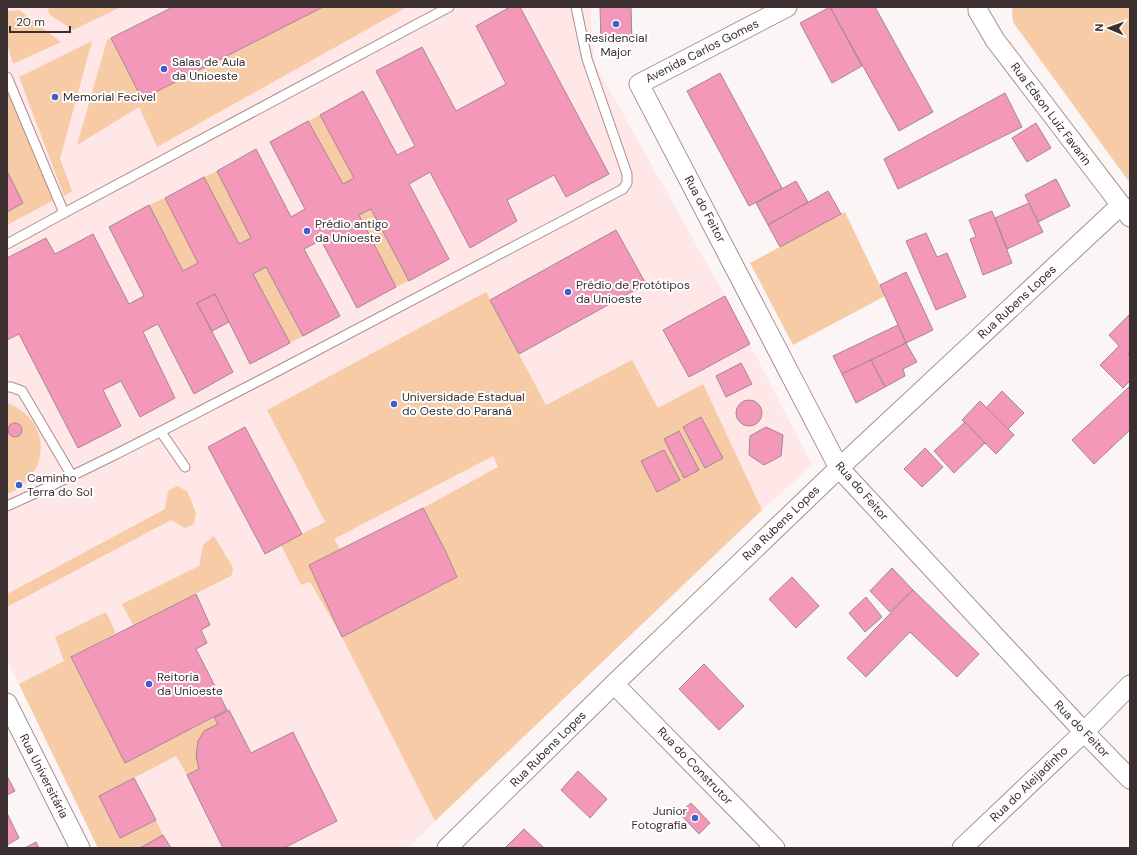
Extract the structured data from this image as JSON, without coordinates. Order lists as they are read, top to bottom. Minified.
{"streets":{"street":["Avenida Carlos Gomes","Rua Edson Luiz Favarin","Rua do Feitor","Rua Rubens Lopes","Rua do Construtor","Rua Universitária","Rua do Aleijadinho"]},"crossings":[["Avenida Carlos Gomes","Rua do Feitor"],["Rua Edson Luiz Favarin","Rua Rubens Lopes"],["Rua do Feitor","Rua Rubens Lopes"],["Rua do Feitor","Rua do Aleijadinho"],["Rua Rubens Lopes","Rua do Construtor"]],"places":["Residencial Major","Salas de Aula da Unioeste","Memorial Fecivel","Prédio antigo da Unioeste","Prédio de Protótipos da Unioeste","Universidade Estadual do Oeste do Paraná","Caminho Terra do Sol","Reitoria da Unioeste","Junior Fotografia"],"scale_bar":"20 m","north":"left"}
